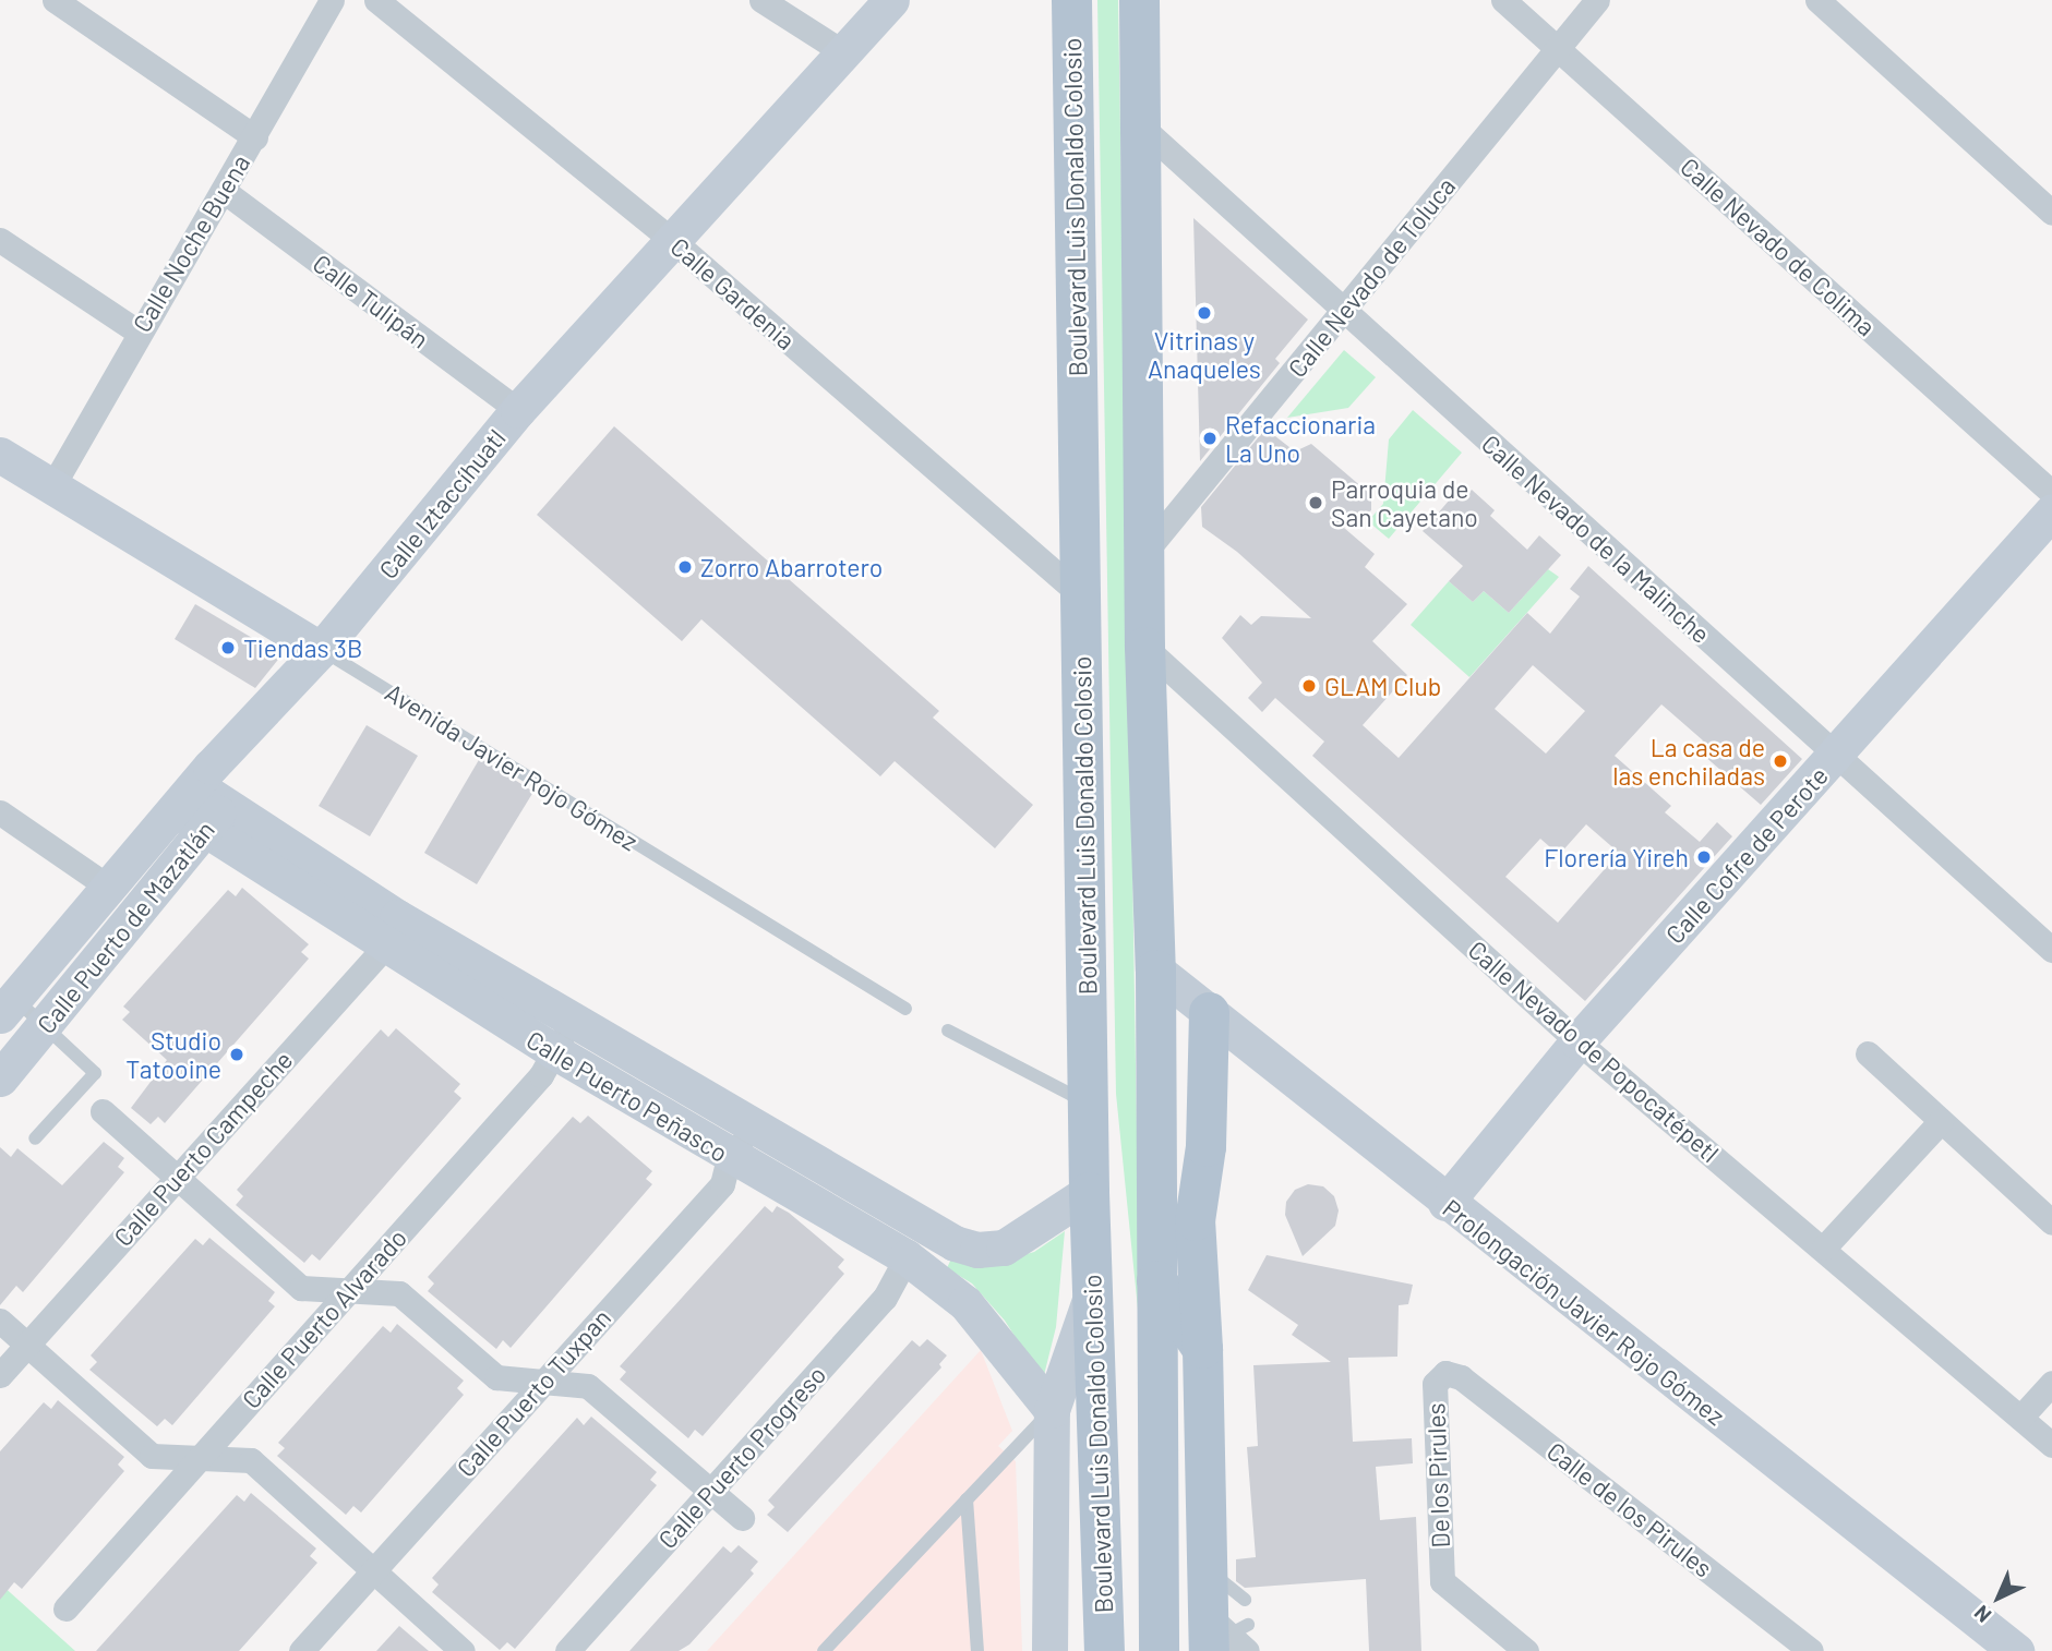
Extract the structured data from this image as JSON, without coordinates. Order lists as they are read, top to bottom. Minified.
{"streets":{"main road":["Boulevard Luis Donaldo Colosio"],"street":["Calle Noche Buena","Calle Nevado de Colima","Calle Nevado de Toluca","Calle Gardenia","Calle Tulipán","Calle Iztaccíhuatl","Calle Nevado de la Malinche","Avenida Javier Rojo Gómez","Calle Cofre de Perote","Calle Puerto de Mazatlán","Calle Nevado de Popocatépetl","Calle Puerto Peñasco","Calle Puerto Campeche","Prolongación Javier Rojo Gómez","Calle Puerto Alvarado","Calle Puerto Tuxpan","Calle Puerto Progreso","De los Pirules","Calle de los Pirules"]},"crossings":[["Boulevard Luis Donaldo Colosio","Calle Gardenia"],["Boulevard Luis Donaldo Colosio","Calle Puerto Peñasco"],["Calle Noche Buena","Calle Tulipán"],["Calle Noche Buena","Avenida Javier Rojo Gómez"],["Calle Nevado de Colima","Calle Nevado de Toluca"],["Calle Nevado de Toluca","Calle Nevado de la Malinche"],["Calle Gardenia","Calle Iztaccíhuatl"],["Calle Tulipán","Calle Iztaccíhuatl"],["Calle Iztaccíhuatl","Avenida Javier Rojo Gómez"],["Calle Iztaccíhuatl","Calle Puerto de Mazatlán"],["Calle Iztaccíhuatl","Calle Puerto Peñasco"],["Calle Nevado de la Malinche","Calle Cofre de Perote"],["Calle Cofre de Perote","Calle Nevado de Popocatépetl"],["Calle Cofre de Perote","Prolongación Javier Rojo Gómez"],["Calle Puerto de Mazatlán","Calle Puerto Peñasco"],["Calle Puerto Peñasco","Calle Puerto Campeche"],["Calle Puerto Peñasco","Calle Puerto Alvarado"],["Calle Puerto Peñasco","Calle Puerto Tuxpan"],["Calle Puerto Peñasco","Calle Puerto Progreso"],["De los Pirules","Calle de los Pirules"]],"places":["Vitrinas y Anaqueles","Refaccionaria La Uno","Parroquia de San Cayetano","Zorro Abarrotero","Tiendas 3B","GLAM Club","La casa de las enchiladas","Florería Yireh","Studio Tatooine"],"north":"bottom left"}
